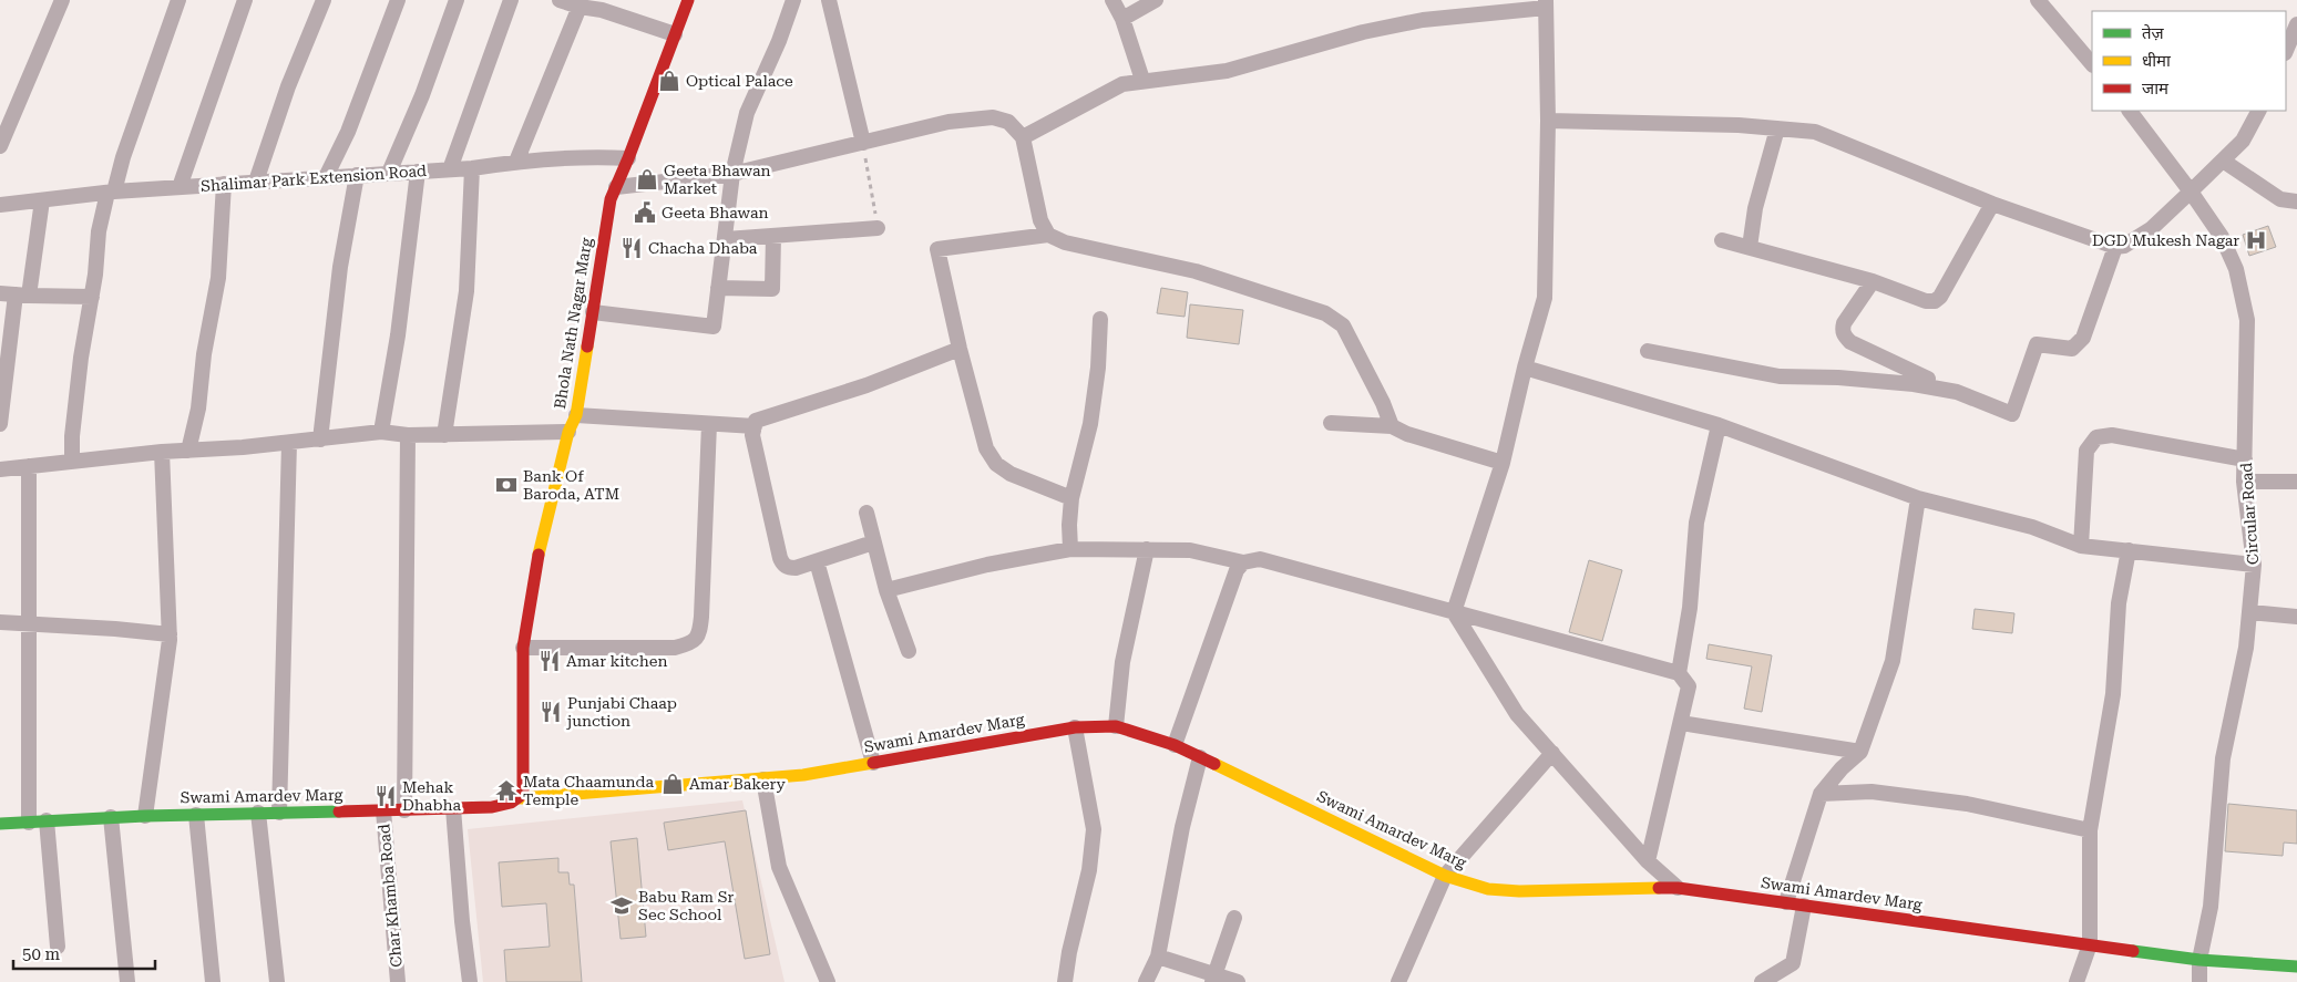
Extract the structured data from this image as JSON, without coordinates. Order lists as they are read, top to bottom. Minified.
{"streets":{"street":["Shalimar Park Extension Road","Bhola Nath Nagar Marg","Circular Road","Swami Amardev Marg","Char Khamba Road"]},"crossings":[["Shalimar Park Extension Road","Bhola Nath Nagar Marg"],["Bhola Nath Nagar Marg","Swami Amardev Marg"],["Circular Road","Swami Amardev Marg"],["Swami Amardev Marg","Char Khamba Road"]],"places":{"shop":["Optical Palace","Geeta Bhawan Market","Amar Bakery"],"public building":["Geeta Bhawan"],"hospital":["DGD Mukesh Nagar"],"restaurant":["Chacha Dhaba","Amar kitchen","Punjabi Chaap junction","Mehak Dhabha"],"bank":["Bank Of Baroda, ATM"],"temple":["Mata Chaamunda Temple"],"school or university":["Babu Ram Sr Sec School"]},"legend":["तेज़","धीमा","जाम"],"scale_bar":"50 m"}
